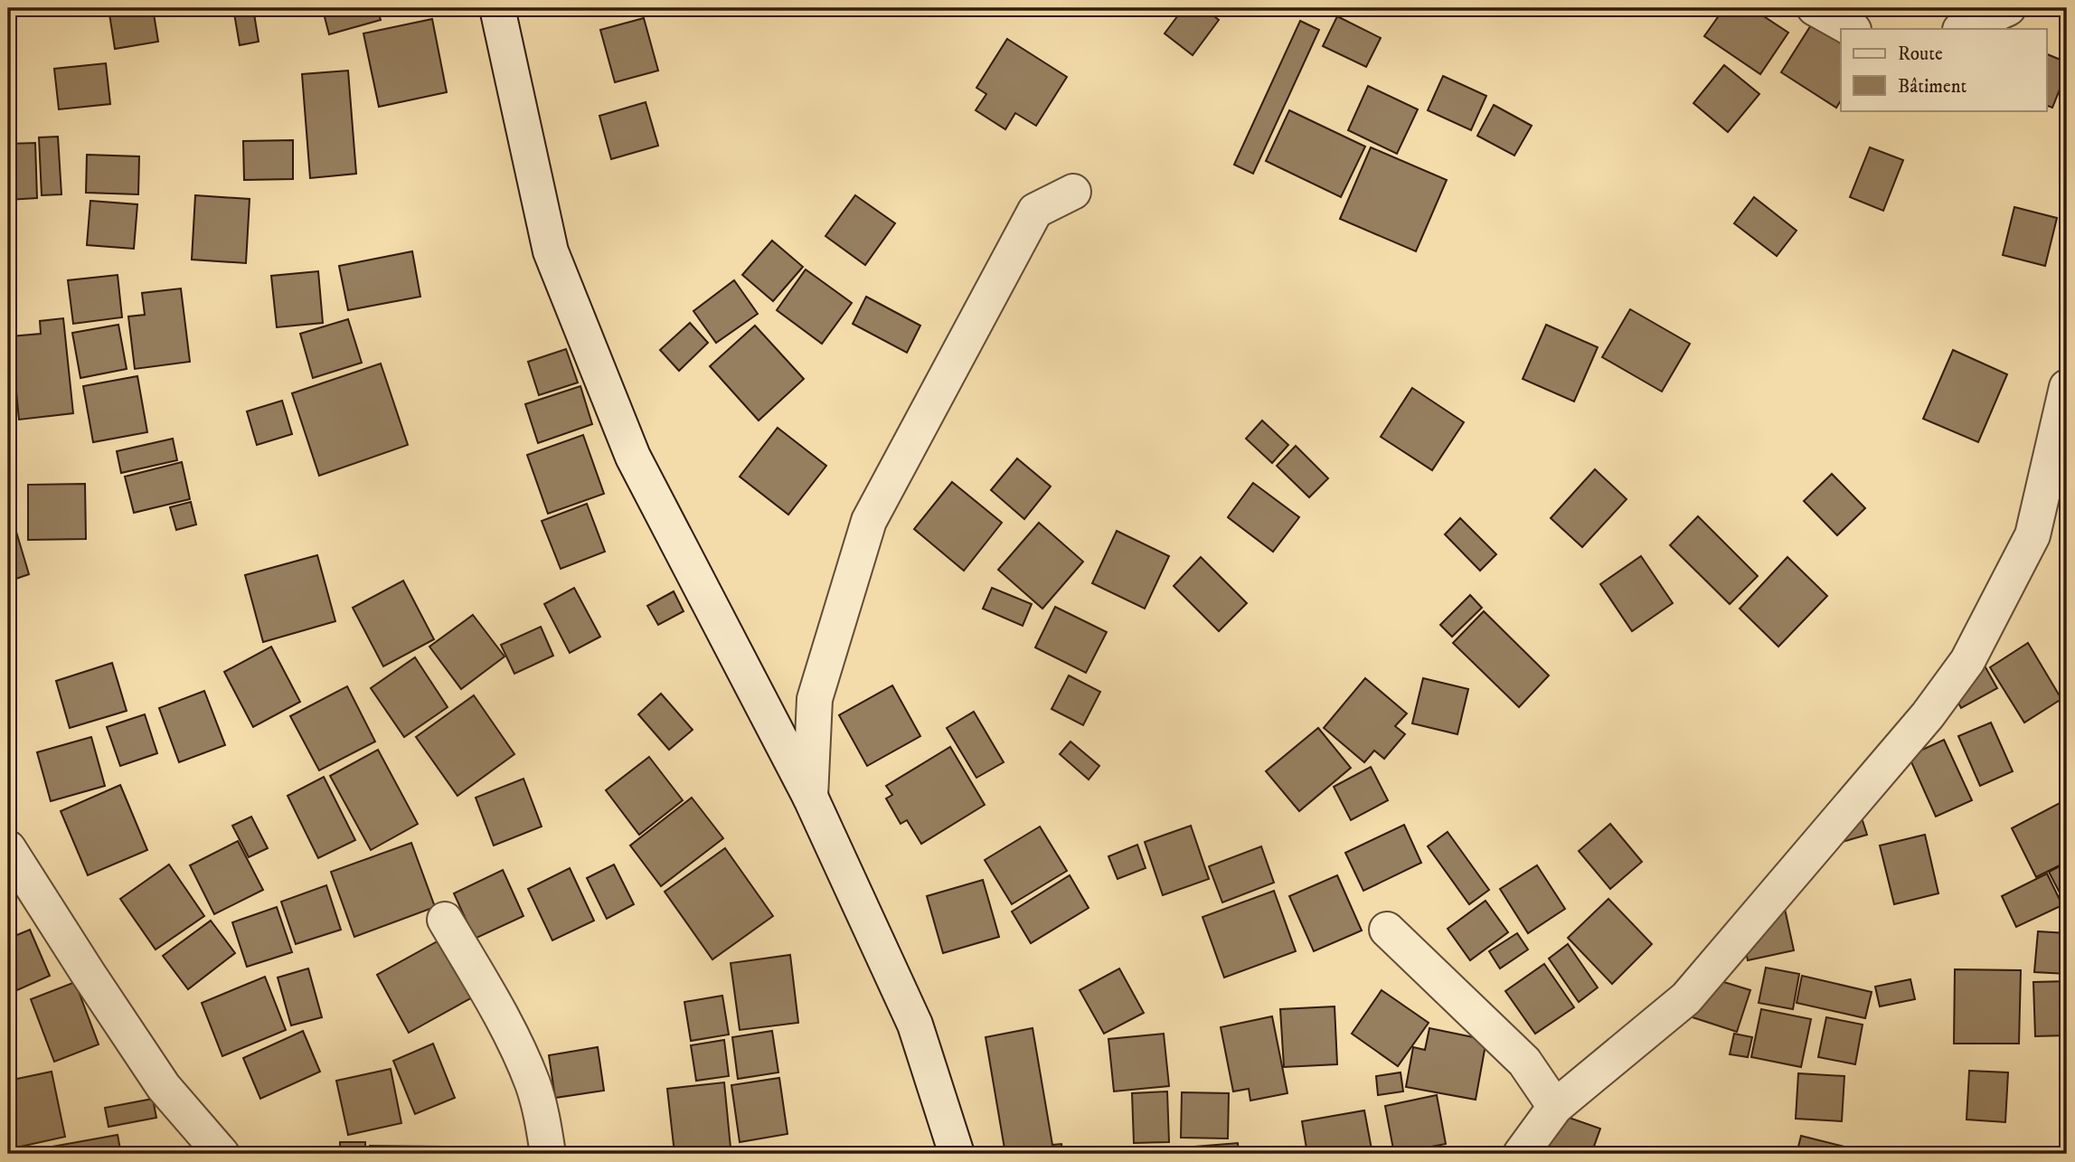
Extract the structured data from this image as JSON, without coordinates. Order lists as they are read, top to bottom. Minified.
{"legend":["Route","Bâtiment"]}
